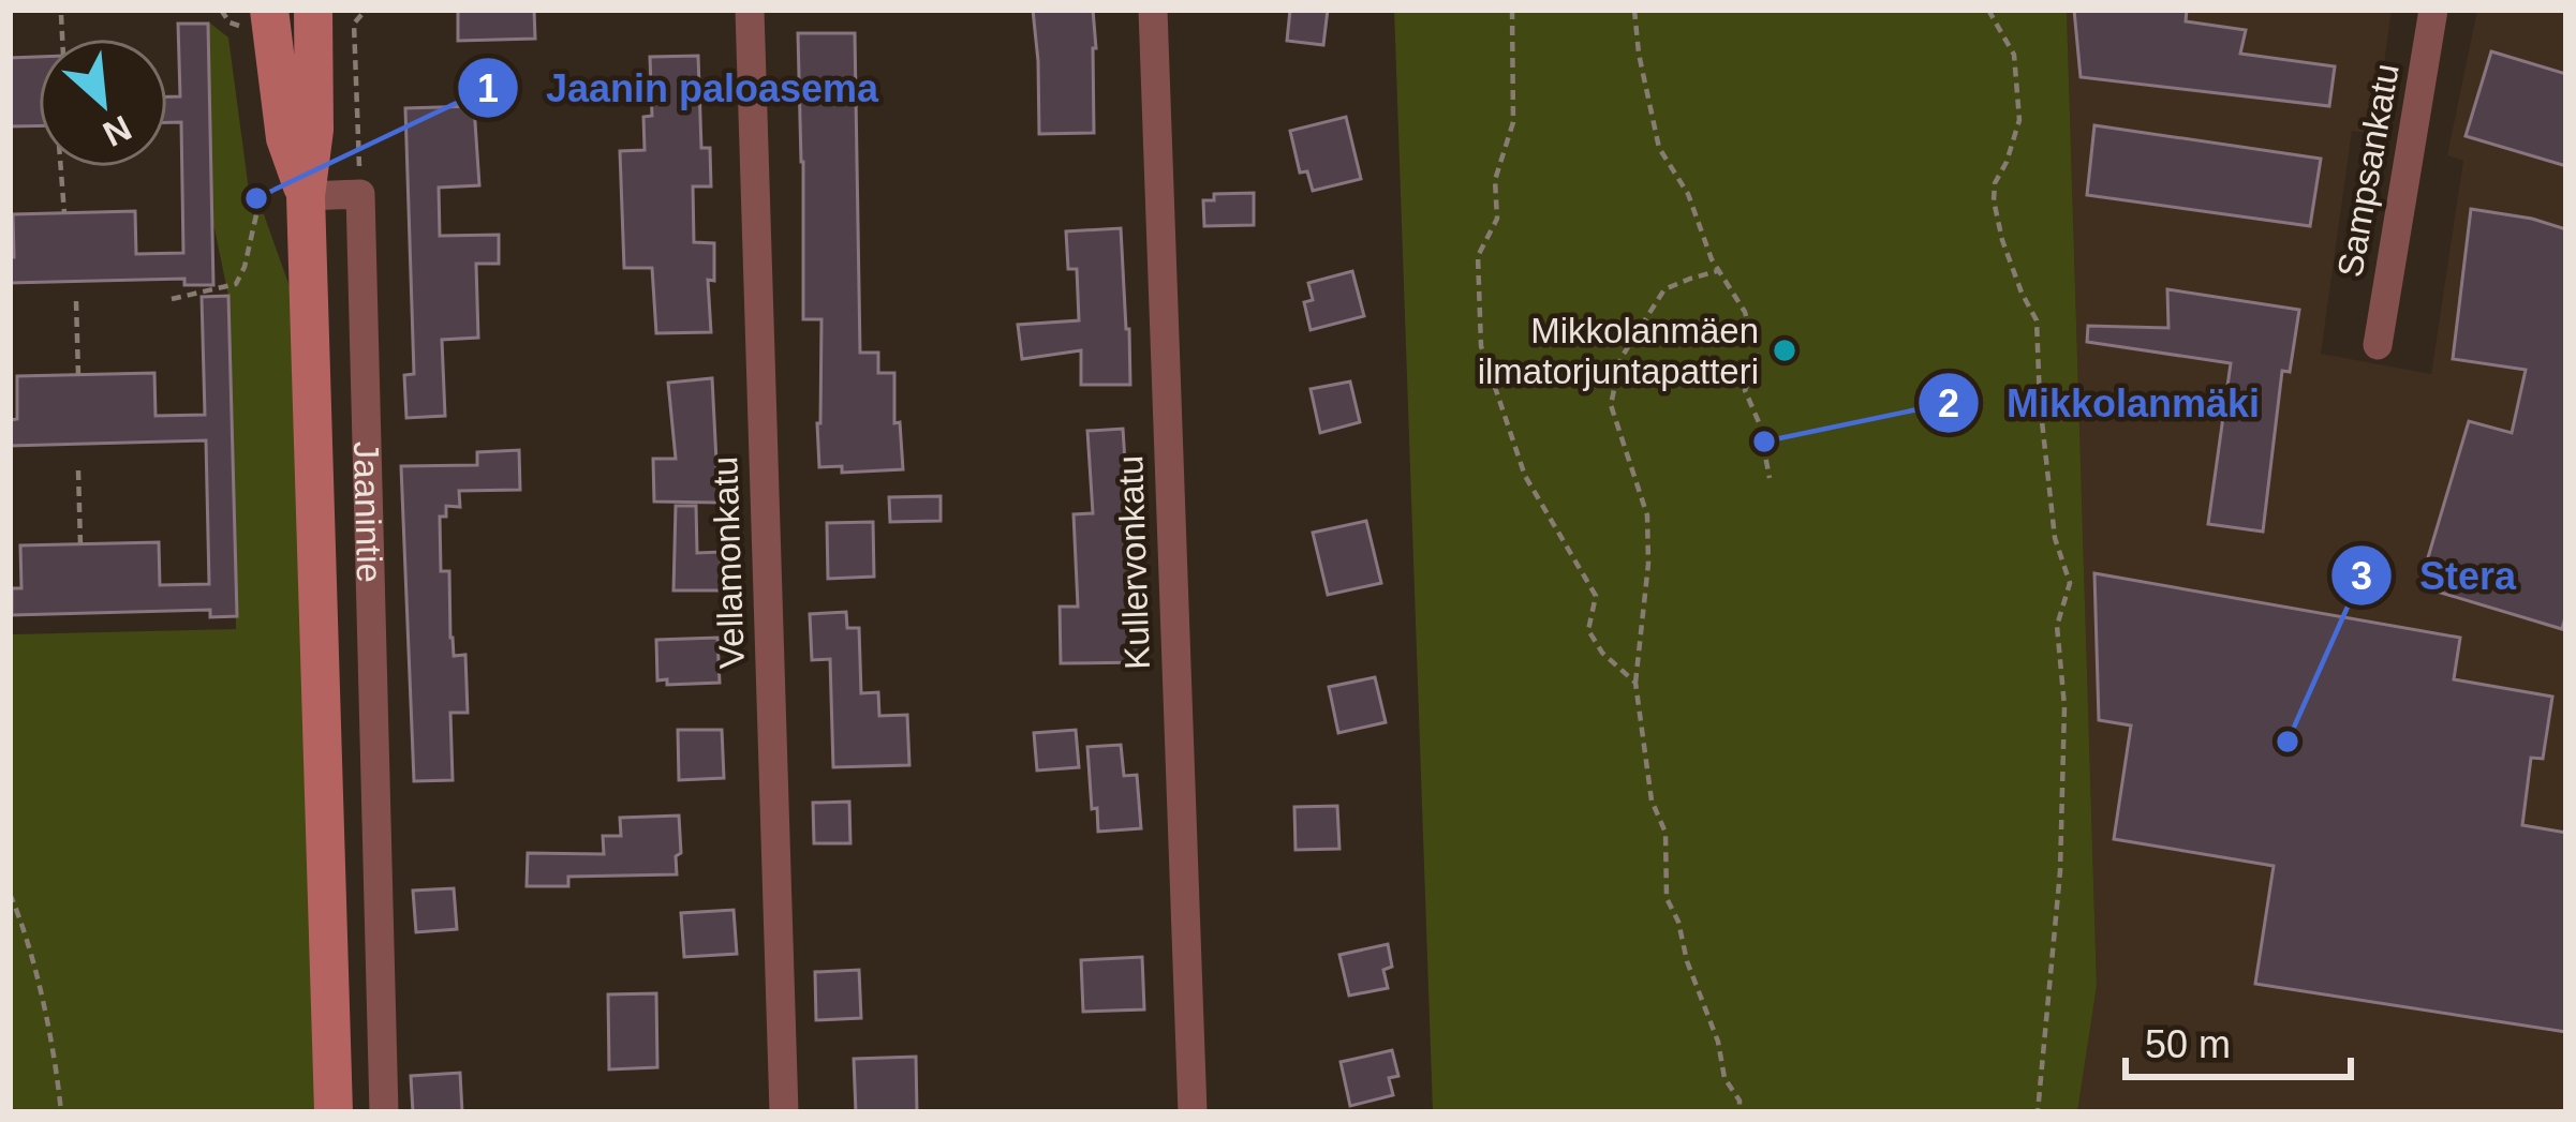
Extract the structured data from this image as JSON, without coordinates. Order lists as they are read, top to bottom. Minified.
{"streets":{"main road":["Jaanintie"],"street":["Sampsankatu","Vellamonkatu","Kullervonkatu"]},"places":["Jaanin paloasema","Mikkolanmäen ilmatorjuntapatteri","Mikkolanmäki","Stera"],"scale_bar":"50 m","north":"bottom right"}
